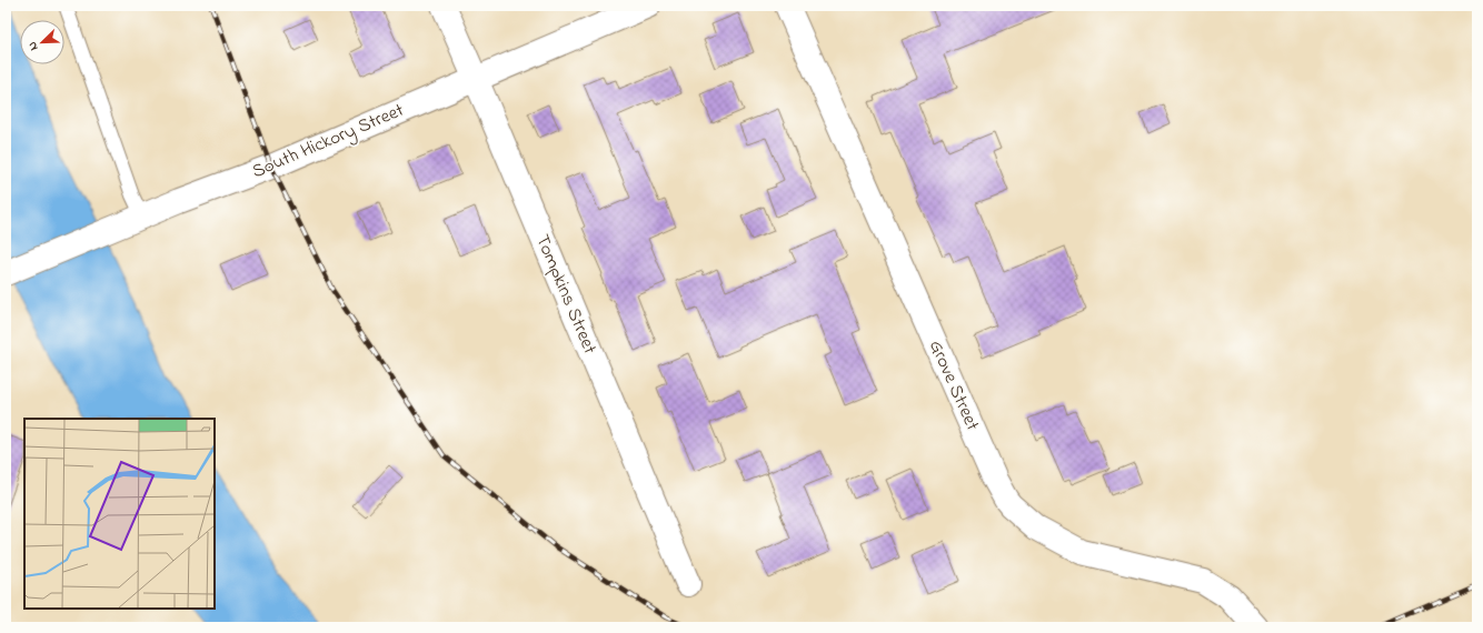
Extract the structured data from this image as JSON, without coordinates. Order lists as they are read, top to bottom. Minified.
{"streets":{"street":["South Hickory Street","Tompkins Street","Grove Street"]},"crossings":[["South Hickory Street","Tompkins Street"]],"north":"bottom left"}
